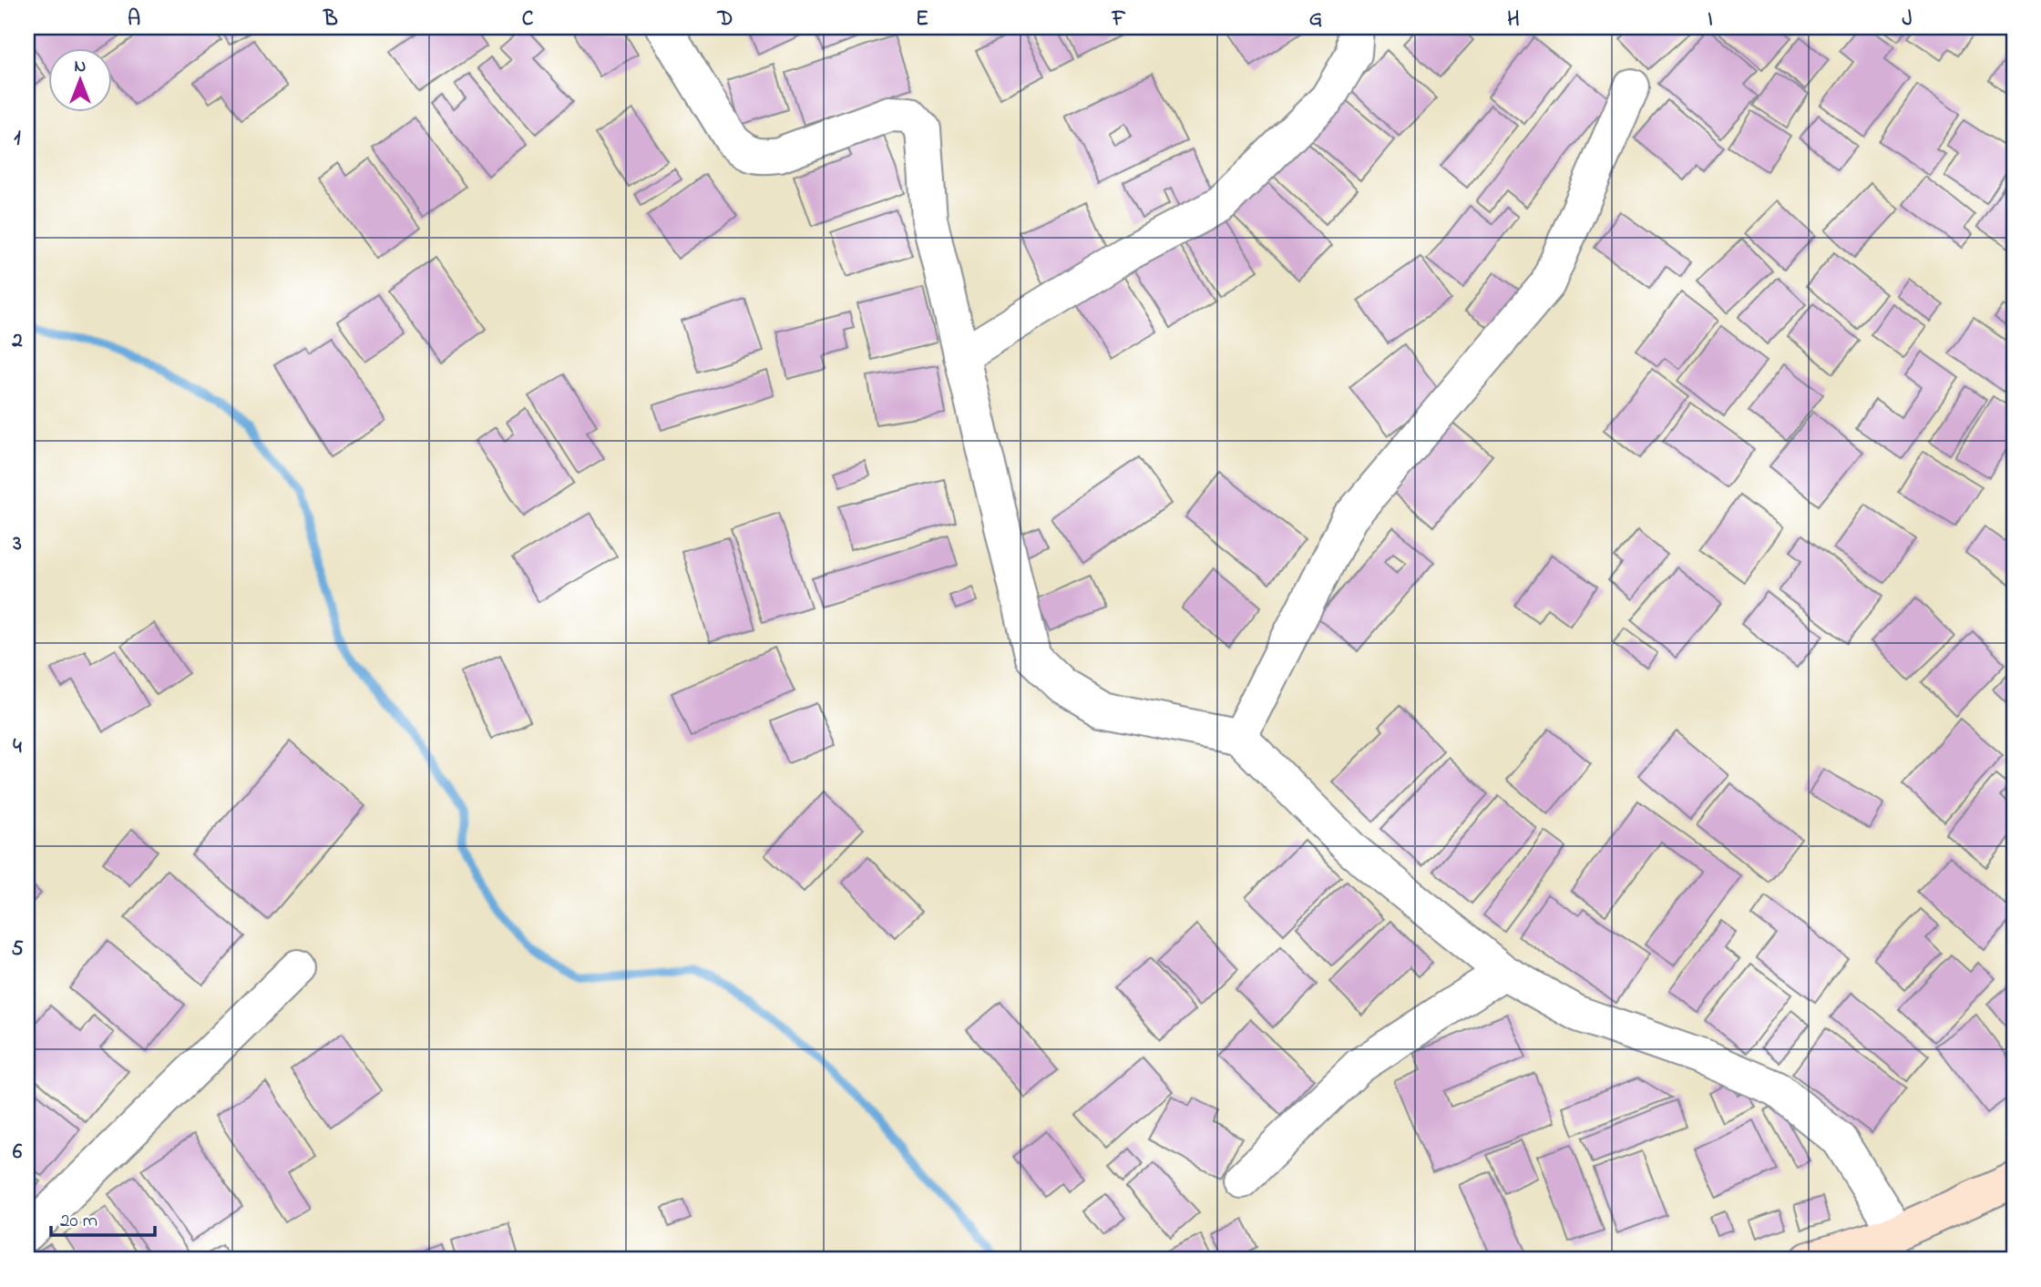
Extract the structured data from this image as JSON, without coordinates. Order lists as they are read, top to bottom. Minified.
{"scale_bar":"20 m","north":"top","grid":{"columns":["A","B","C","D","E","F","G","H","I","J"],"rows":["1","2","3","4","5","6"]}}
